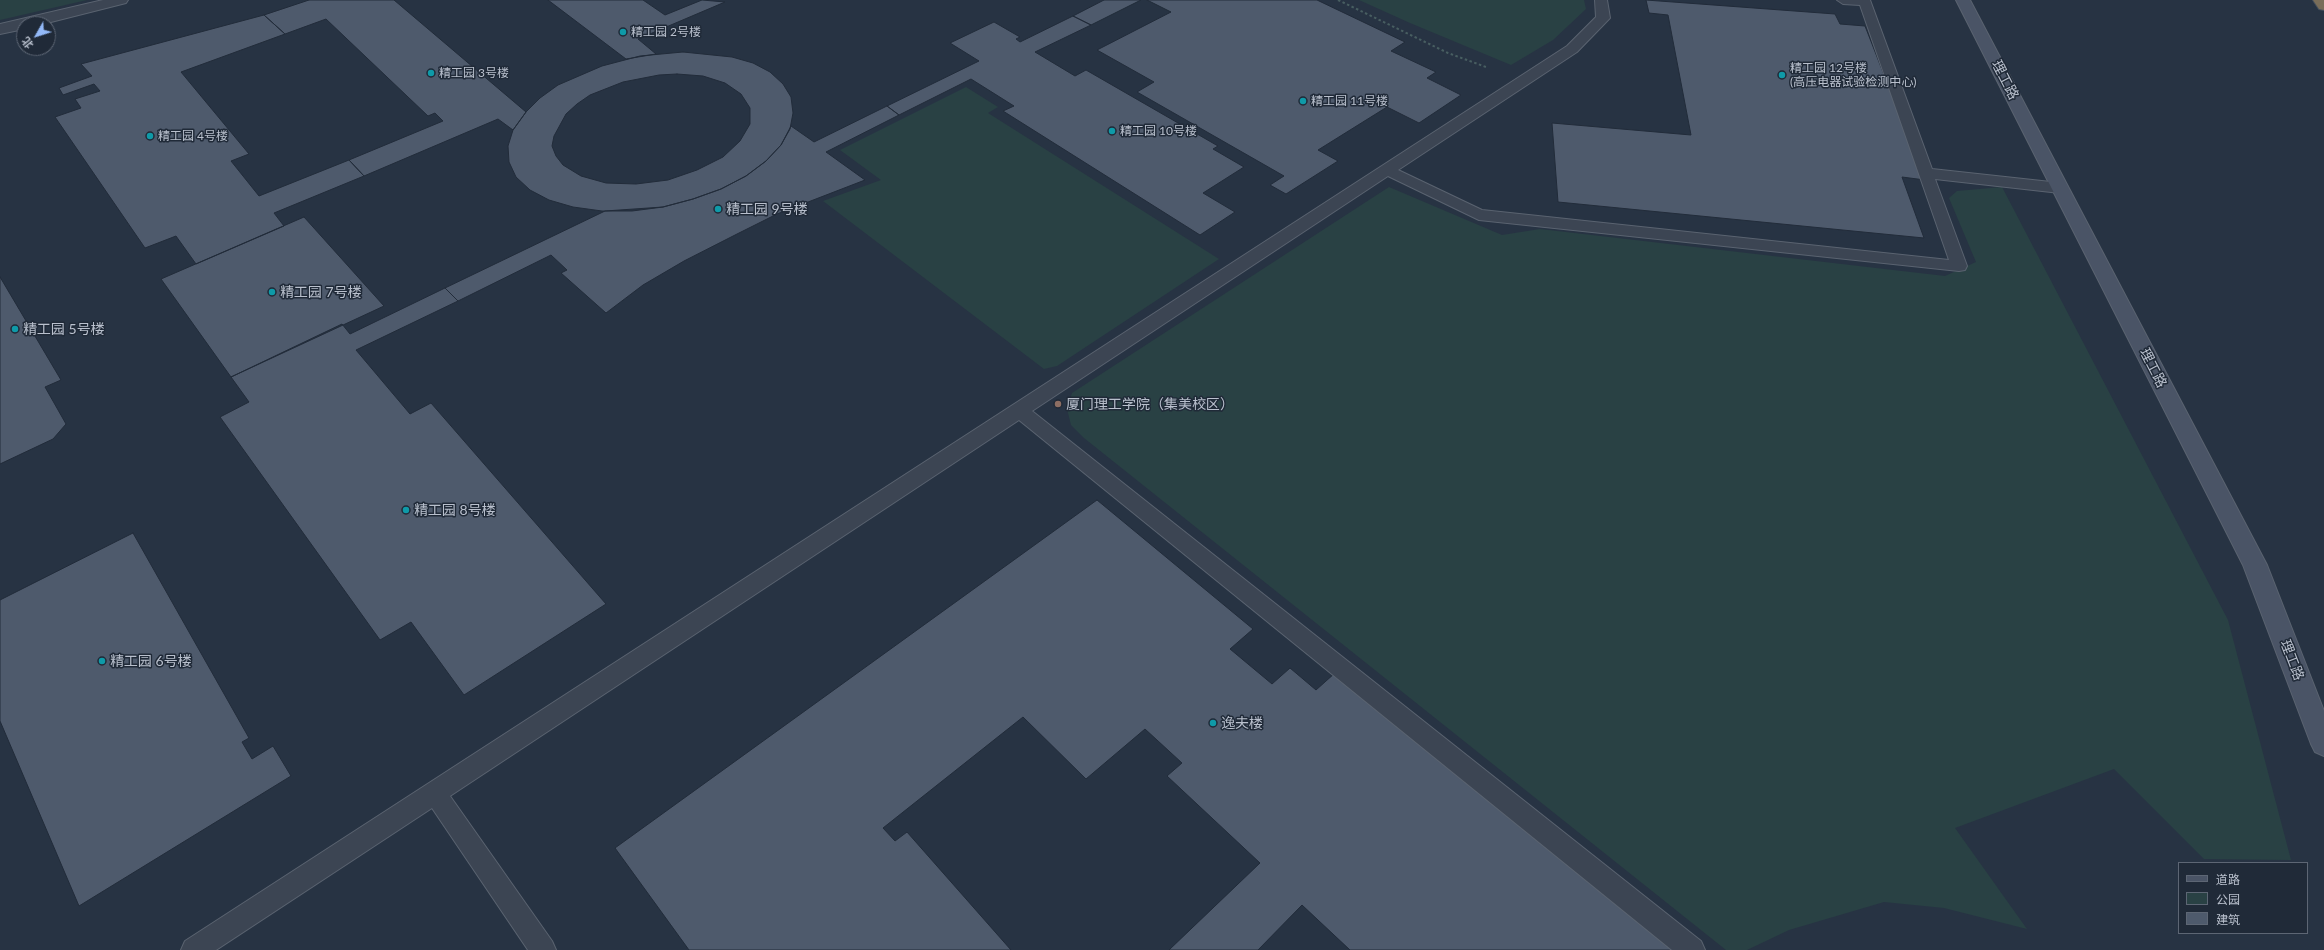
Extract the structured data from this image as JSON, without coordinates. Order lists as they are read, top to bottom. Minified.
{"streets":{"street":["理工路"]},"places":["精工园 2号楼","精工园 3号楼","精工园 12号楼 (高压电器试验检测中心)","精工园 11号楼","精工园 10号楼","精工园 4号楼","精工园 9号楼","精工园 7号楼","精工园 5号楼","厦门理工学院（集美校区）","精工园 8号楼","精工园 6号楼","逸夫楼"],"legend":["道路","公园","建筑"],"north":"bottom left"}
